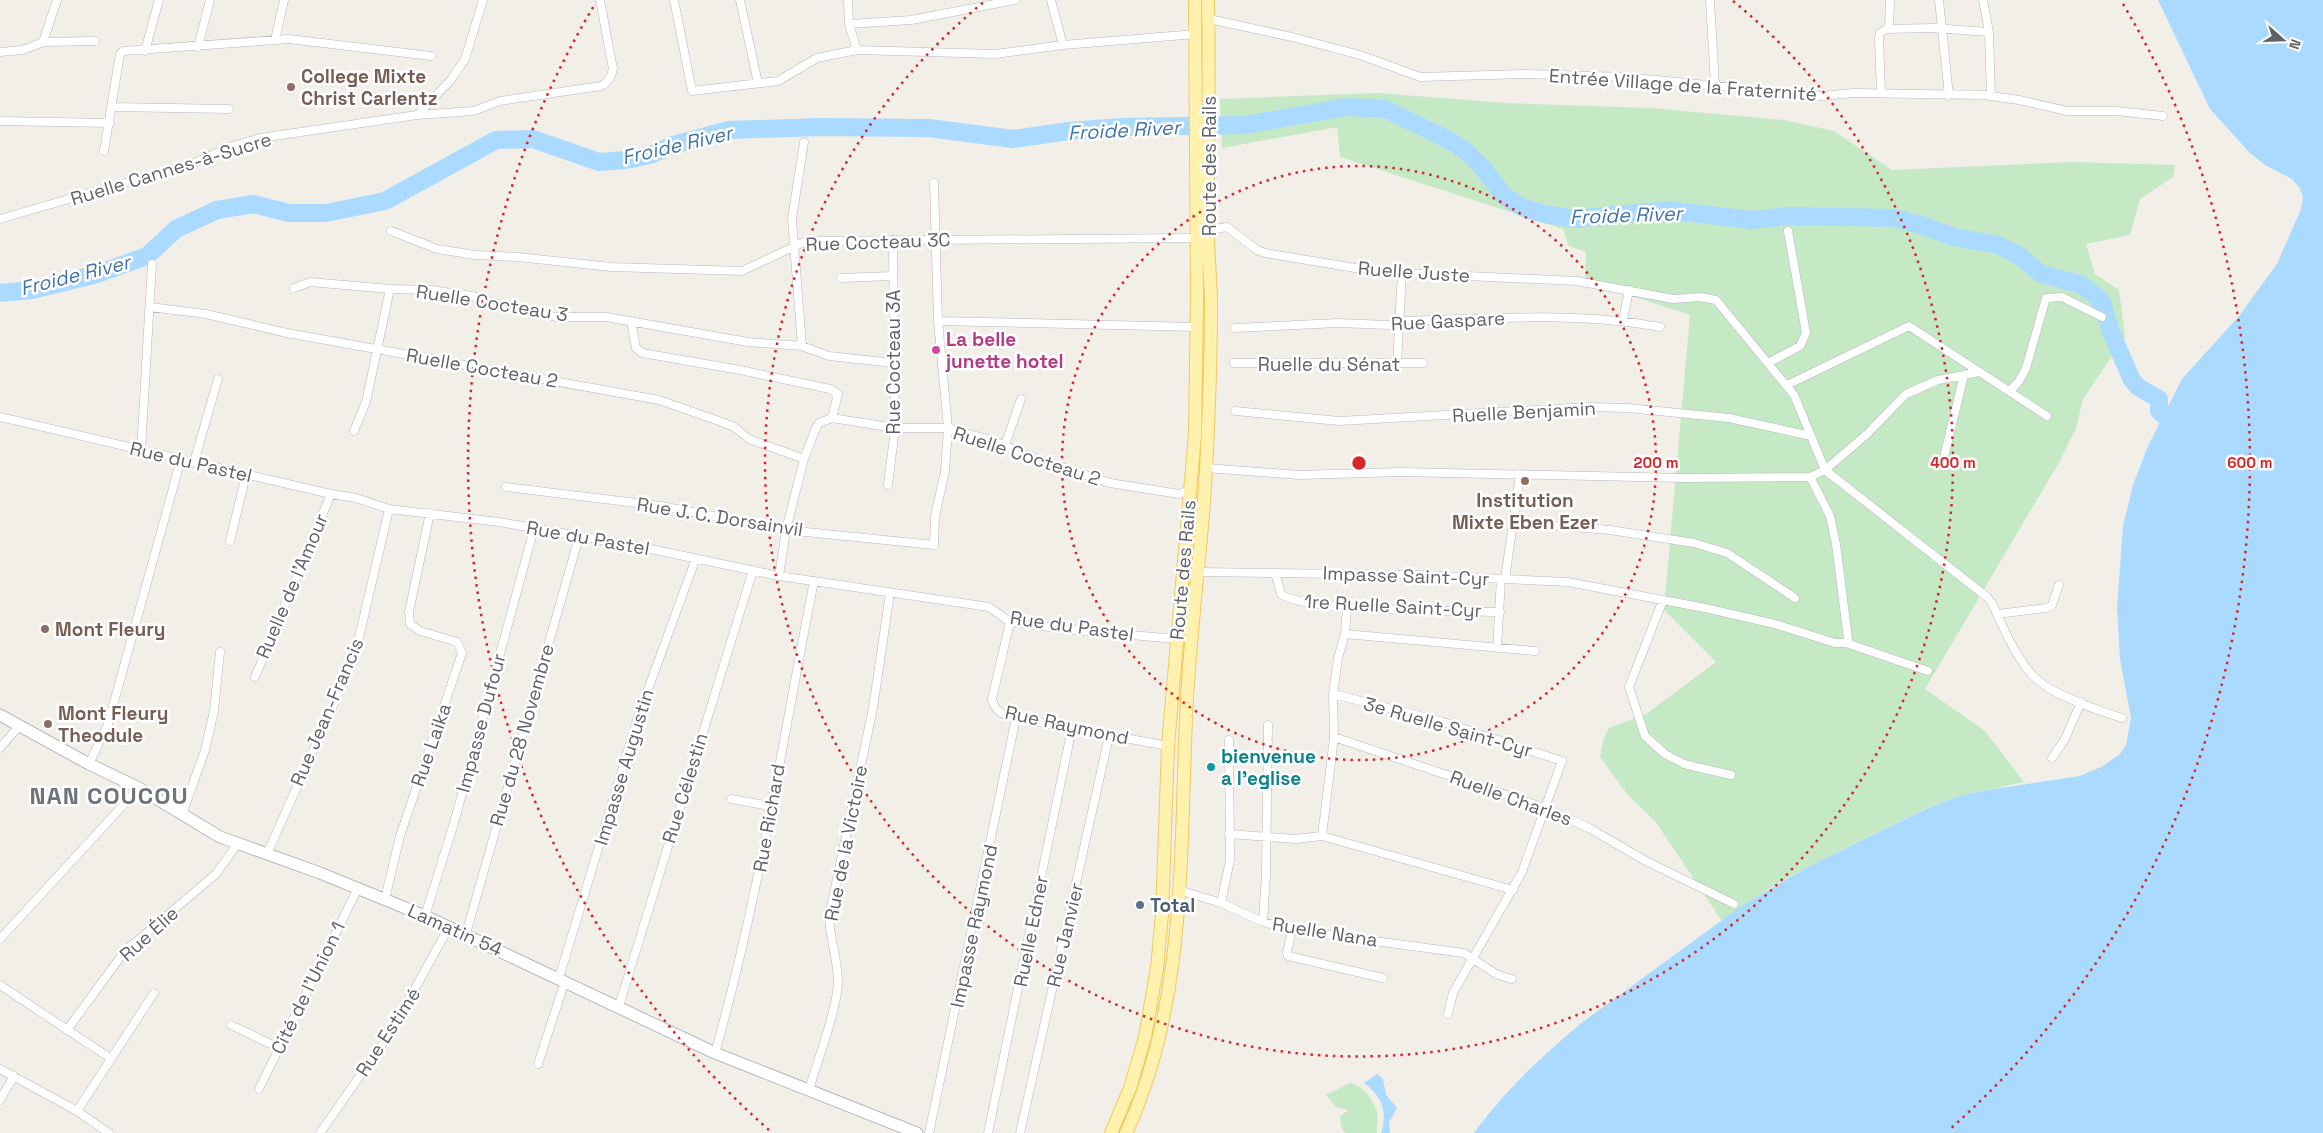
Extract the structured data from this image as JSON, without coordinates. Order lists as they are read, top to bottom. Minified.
{"streets":{"main road":["Route des Rails"],"street":["Entrée Village de la Fraternité","Ruelle Cannes-à-Sucre","Rue Cocteau 3C","Ruelle Juste","Ruelle Cocteau 3","Rue Gaspare","Rue Cocteau 3A","Ruelle du Sénat","Ruelle Cocteau 2","Ruelle Benjamin","Rue du Pastel","Rue J. C. Dorsainvil","Impasse Saint-Cyr","Ruelle de l'Amour","1re Ruelle Saint-Cyr","Rue Jean-Francis","Impasse Dufour","Rue Raymond","3e Ruelle Saint-Cyr","Rue du 28 Novembre","Rue Laika","Impasse Augustin","Rue Célestin","Ruelle Charles","Rue Richard","Rue de la Victoire","Impasse Raymond","Lamatin 54","Ruelle Edner","Ruelle Nana","Rue Élie","Rue Janvier","Cité de l'Union 1","Rue Estimé"]},"crossings":[["Entrée Village de la Fraternité","Route des Rails"],["Route des Rails","Rue Cocteau 3C"],["Route des Rails","Ruelle Juste"],["Route des Rails","Ruelle Cocteau 2"],["Route des Rails","Rue du Pastel"],["Route des Rails","Impasse Saint-Cyr"],["Route des Rails","Rue Raymond"],["Route des Rails","Ruelle Nana"],["Rue Cocteau 3C","Rue Cocteau 3A"],["Ruelle Cocteau 3","Rue Cocteau 3A"],["Rue Cocteau 3A","Ruelle Cocteau 2"],["Ruelle Cocteau 2","Rue J. C. Dorsainvil"],["Rue du Pastel","Ruelle de l'Amour"],["Rue du Pastel","Rue Jean-Francis"],["Rue du Pastel","Impasse Dufour"],["Rue du Pastel","Rue Raymond"],["Rue du Pastel","Rue du 28 Novembre"],["Rue du Pastel","Rue Laika"],["Rue du Pastel","Impasse Augustin"],["Rue du Pastel","Rue Célestin"],["Rue du Pastel","Rue Richard"],["Rue du Pastel","Rue de la Victoire"],["Impasse Saint-Cyr","1re Ruelle Saint-Cyr"],["Rue Jean-Francis","Lamatin 54"],["Impasse Dufour","Lamatin 54"],["Rue Raymond","Impasse Raymond"],["Rue Raymond","Ruelle Edner"],["Rue Raymond","Rue Janvier"],["3e Ruelle Saint-Cyr","Ruelle Charles"],["Rue du 28 Novembre","Lamatin 54"],["Rue Laika","Lamatin 54"],["Impasse Augustin","Lamatin 54"],["Rue Célestin","Lamatin 54"],["Rue Richard","Lamatin 54"],["Rue de la Victoire","Lamatin 54"],["Lamatin 54","Rue Élie"],["Lamatin 54","Cité de l'Union 1"],["Lamatin 54","Rue Estimé"]],"districts":["NAN COUCOU"],"water":["Froide River"],"places":["College Mixte Christ Carlentz","La belle junette hotel","Institution Mixte Eben Ezer","Mont Fleury","Mont Fleury Theodule","bienvenue a l'eglise","Total"],"north":"right","rings":["200 m","400 m","600 m"]}
